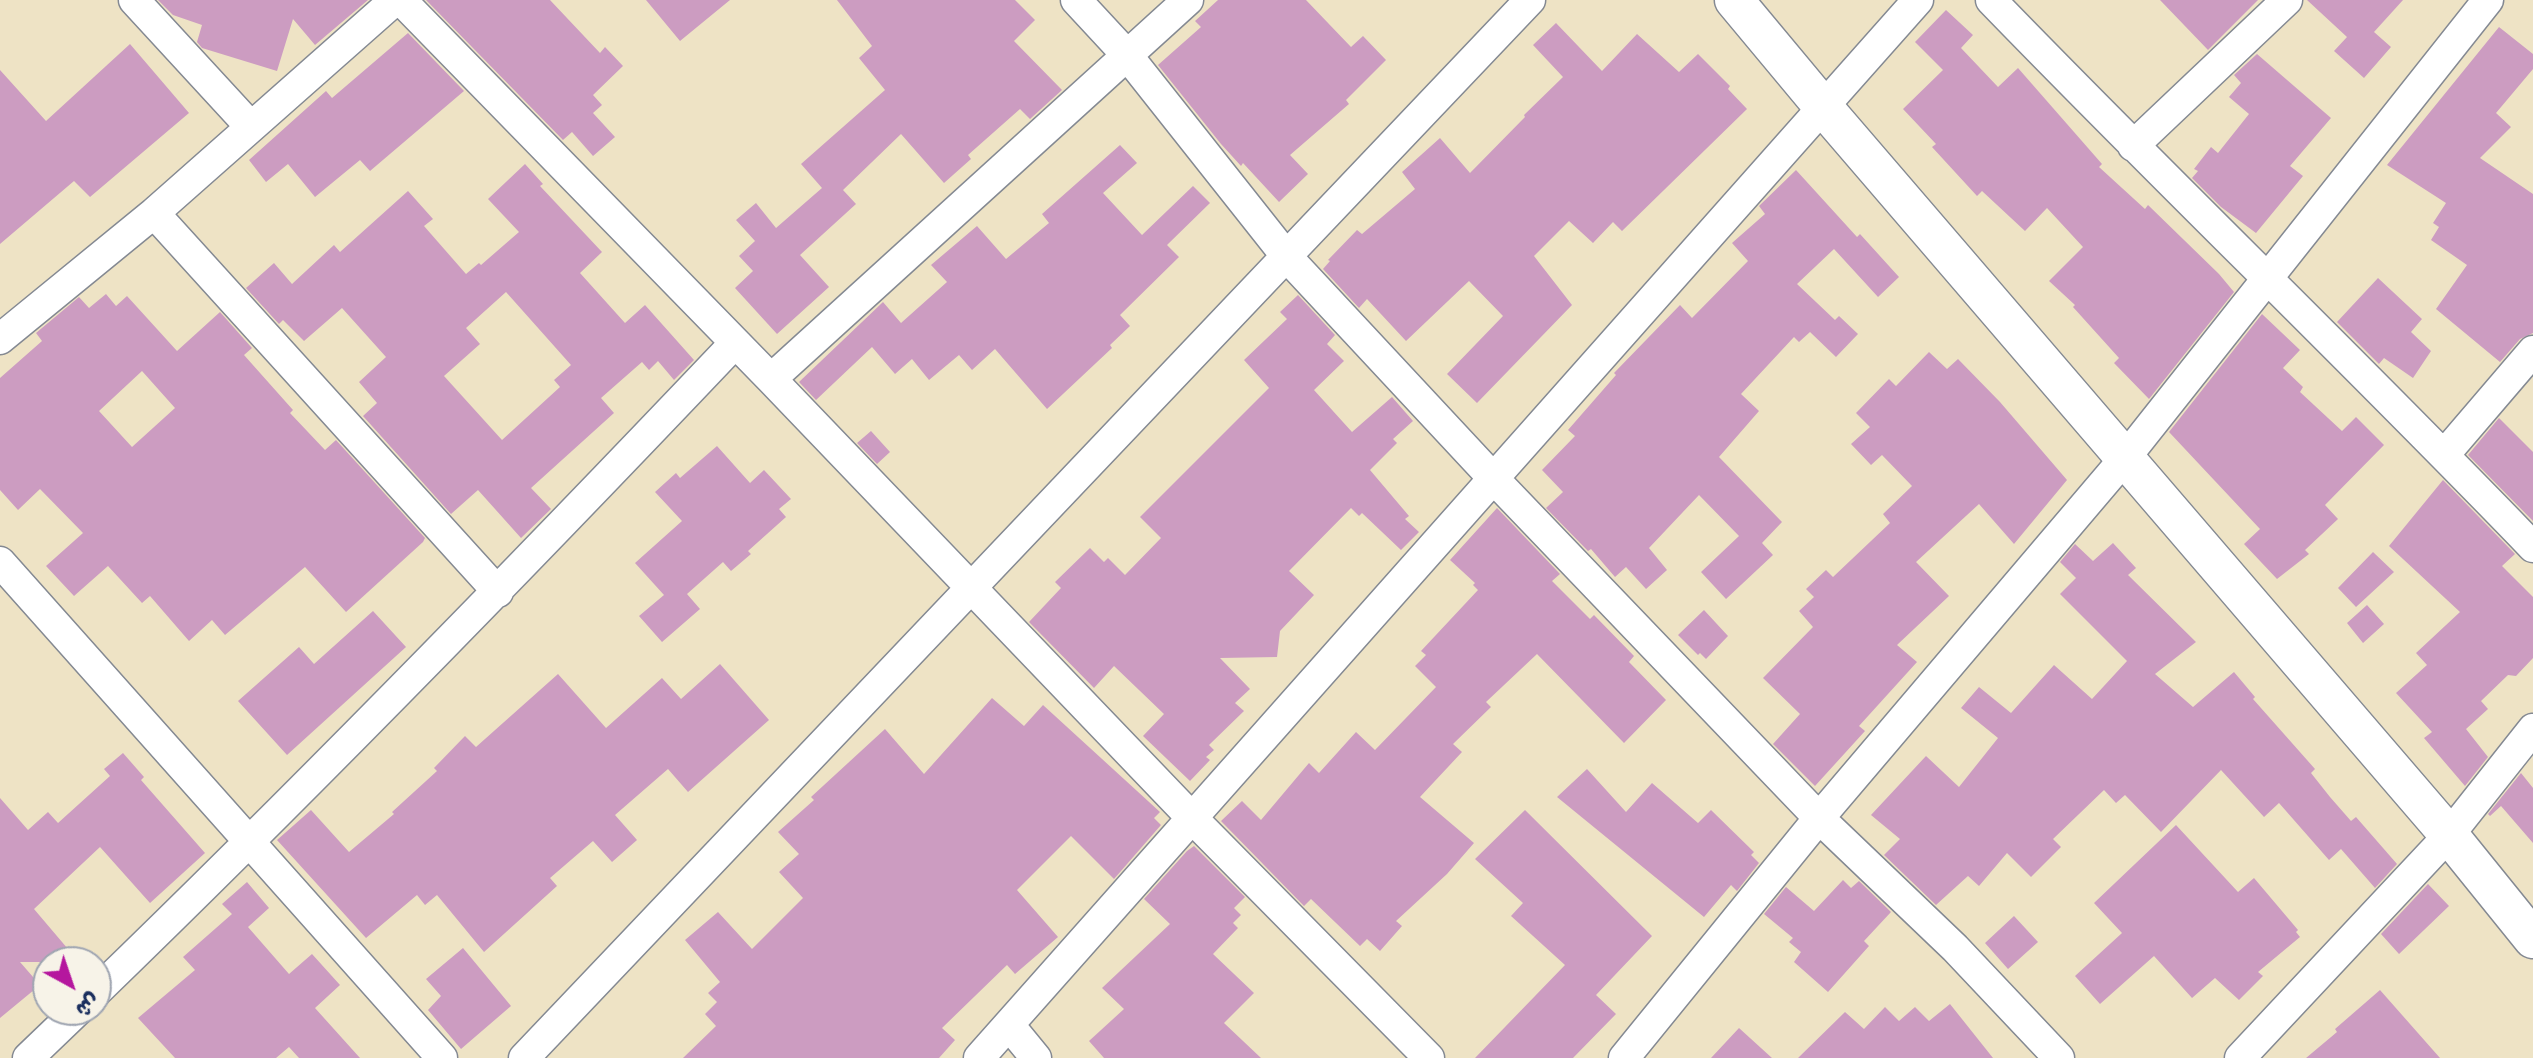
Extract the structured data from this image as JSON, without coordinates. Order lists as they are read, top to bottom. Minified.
{"north":"bottom right"}
